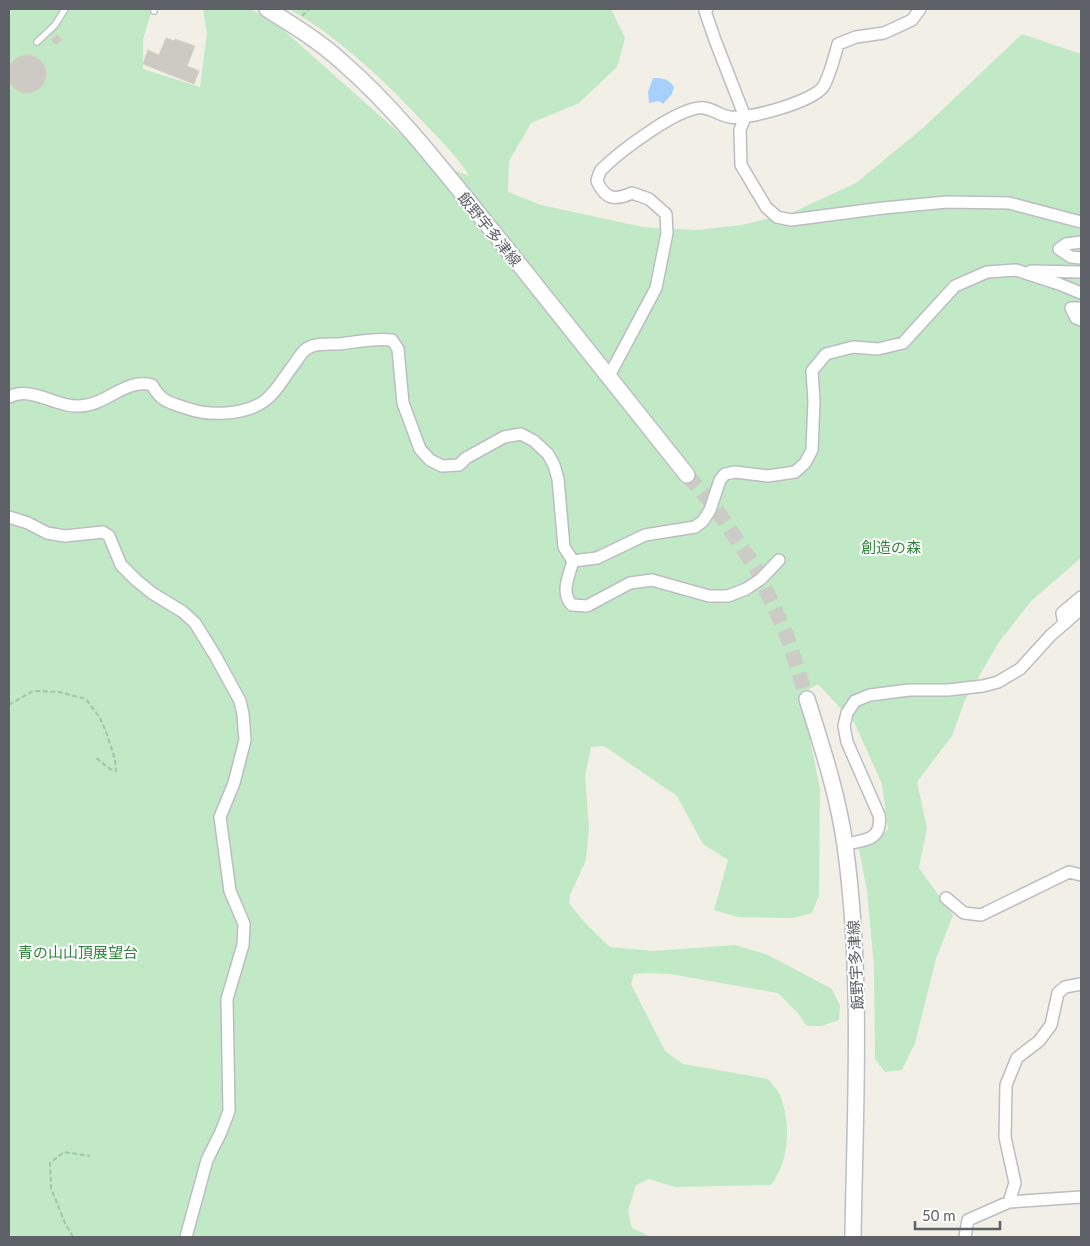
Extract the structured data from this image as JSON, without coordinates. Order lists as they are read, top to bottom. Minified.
{"streets":{"main road":["飯野宇多津線"]},"parks":["創造の森","青の山山頂展望台"],"scale_bar":"50 m"}
